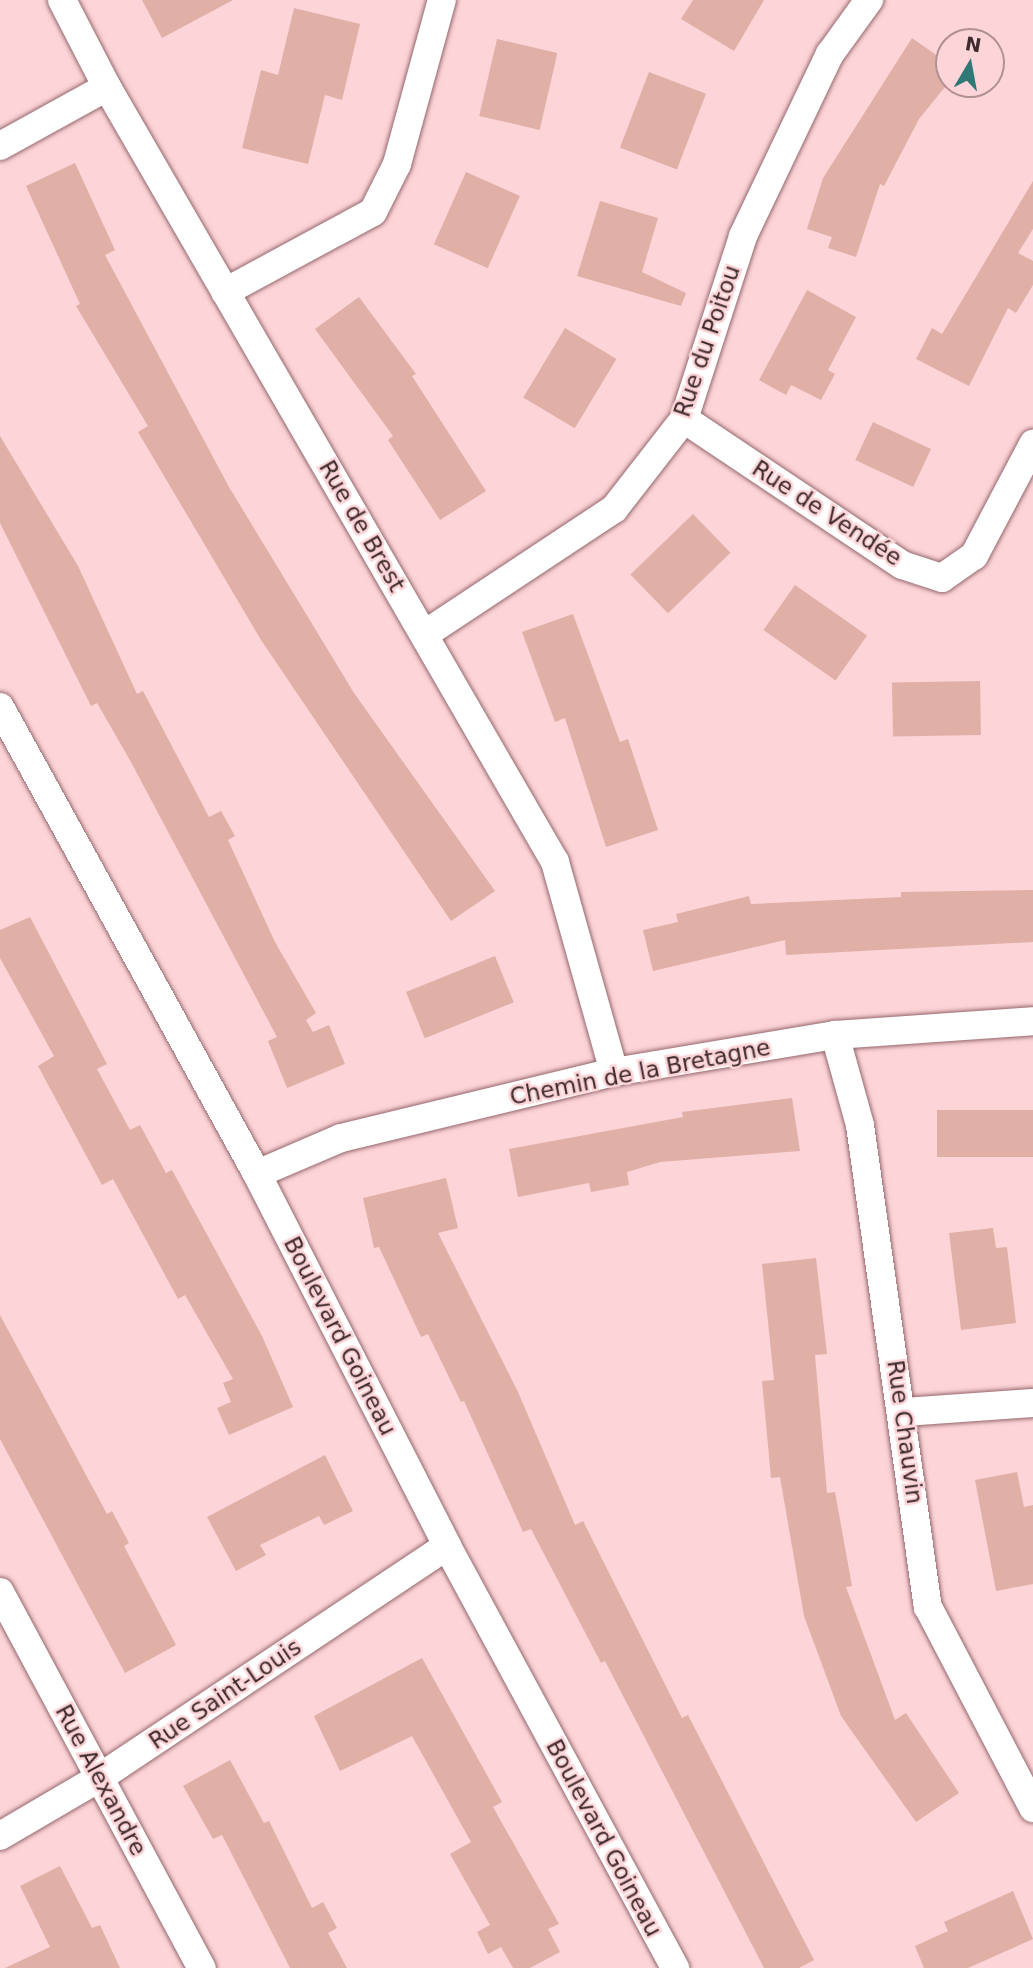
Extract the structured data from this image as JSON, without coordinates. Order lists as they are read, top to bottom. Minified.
{"streets":{"street":["Rue du Poitou","Rue de Vendée","Rue de Brest","Chemin de la Bretagne","Boulevard Goineau","Rue Chauvin","Rue Saint-Louis","Rue Alexandre"]},"crossings":[["Rue du Poitou","Rue de Vendée"],["Rue du Poitou","Rue de Brest"],["Rue de Brest","Chemin de la Bretagne"],["Chemin de la Bretagne","Boulevard Goineau"],["Chemin de la Bretagne","Rue Chauvin"],["Boulevard Goineau","Rue Saint-Louis"],["Rue Saint-Louis","Rue Alexandre"]],"north":"top"}
